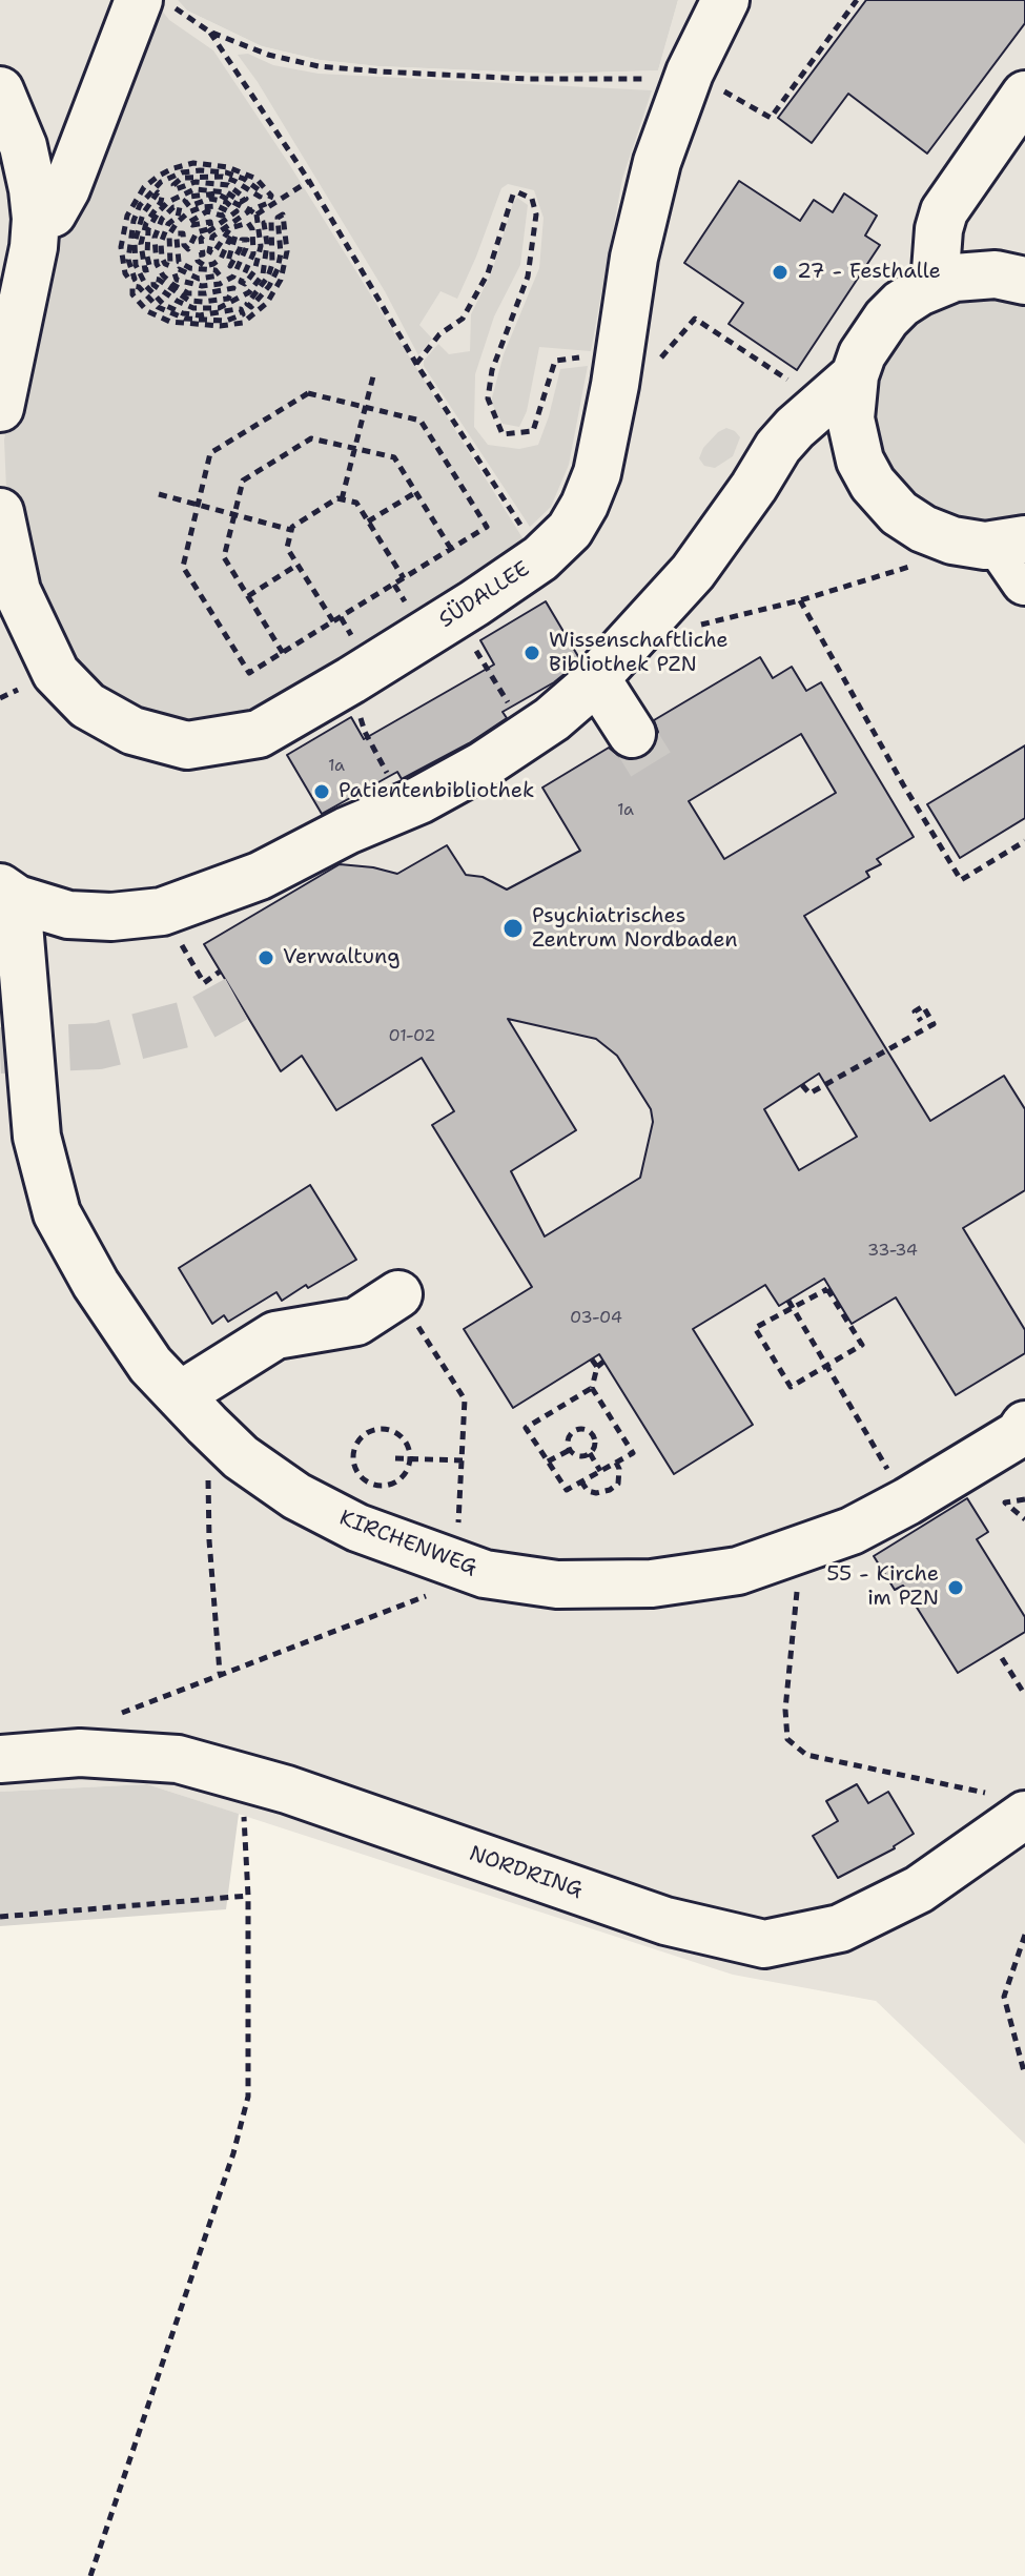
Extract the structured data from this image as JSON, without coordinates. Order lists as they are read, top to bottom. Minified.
{"streets":{"street":["SÜDALLEE","KIRCHENWEG","NORDRING"]},"places":["27 - Festhalle","Wissenschaftliche Bibliothek PZN","Patientenbibliothek","Psychiatrisches Zentrum Nordbaden","Verwaltung","55 - Kirche im PZN"],"house_numbers":["1a","1a","01-02","33-34","03-04"]}
